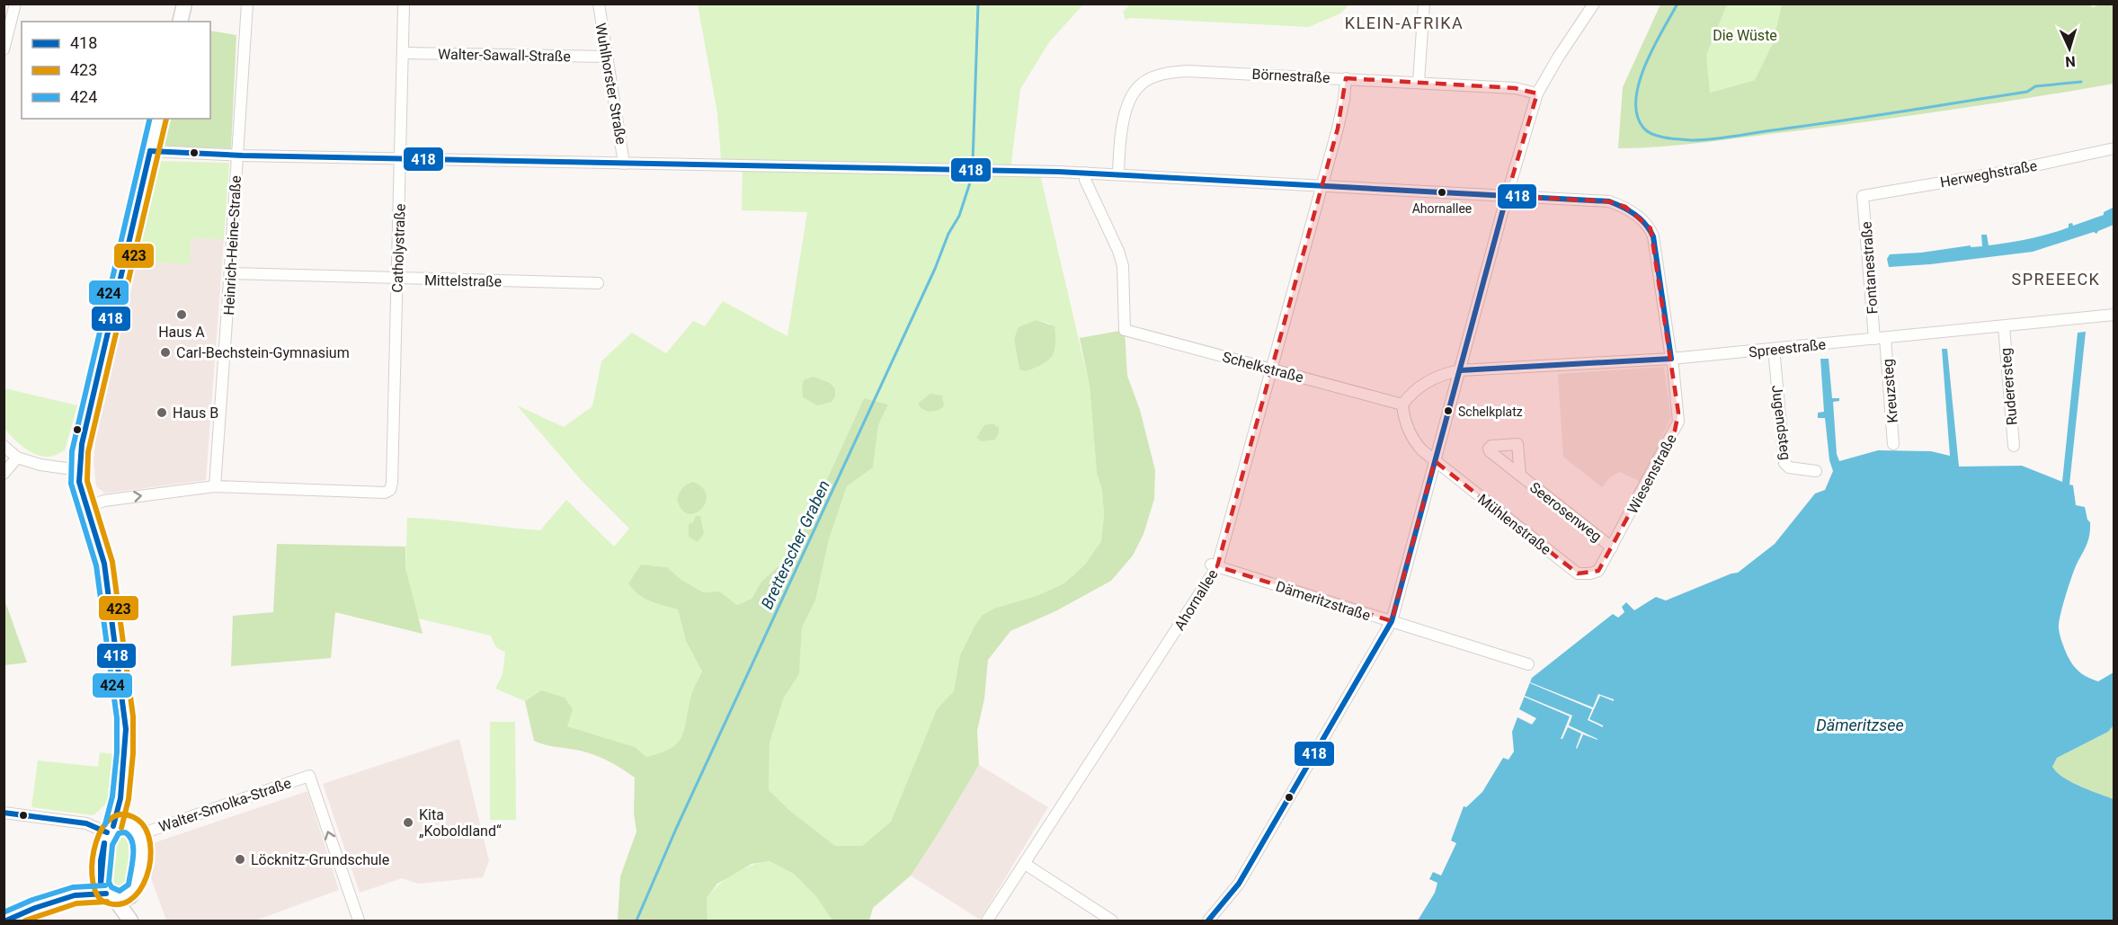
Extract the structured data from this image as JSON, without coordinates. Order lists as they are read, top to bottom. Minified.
{"streets":{"street":["Walter-Sawall-Straße","Börnestraße","Wuhlhorster Straße","Herweghstraße","Heinrich-Heine-Straße","Catholystraße","Fontanestraße","Mittelstraße","Spreestraße","Schelkstraße","Ruderersteg","Kreuzsteg","Jugendsteg","Wiesenstraße","Seerosenweg","Mühlenstraße","Ahornallee","Dämeritzstraße","Walter-Smolka-Straße"]},"crossings":[["Walter-Sawall-Straße","Wuhlhorster Straße"],["Walter-Sawall-Straße","Catholystraße"],["Börnestraße","Ahornallee"],["Herweghstraße","Fontanestraße"],["Heinrich-Heine-Straße","Catholystraße"],["Heinrich-Heine-Straße","Mittelstraße"],["Catholystraße","Mittelstraße"],["Fontanestraße","Spreestraße"],["Fontanestraße","Kreuzsteg"],["Spreestraße","Ruderersteg"],["Spreestraße","Kreuzsteg"],["Spreestraße","Jugendsteg"],["Spreestraße","Wiesenstraße"],["Schelkstraße","Ahornallee"],["Wiesenstraße","Seerosenweg"],["Wiesenstraße","Mühlenstraße"],["Ahornallee","Dämeritzstraße"]],"districts":["KLEIN-AFRIKA","SPREEECK"],"water":["Bretterscher Graben","Dämeritzsee"],"parks":["Die Wüste"],"places":["Ahornallee","Haus A","Carl-Bechstein-Gymnasium","Schelkplatz","Haus B","Kita „Koboldland“","Löcknitz-Grundschule"],"lines":["transit line 423","transit line 424","transit line 418"],"legend":["418","423","424"],"north":"bottom"}
